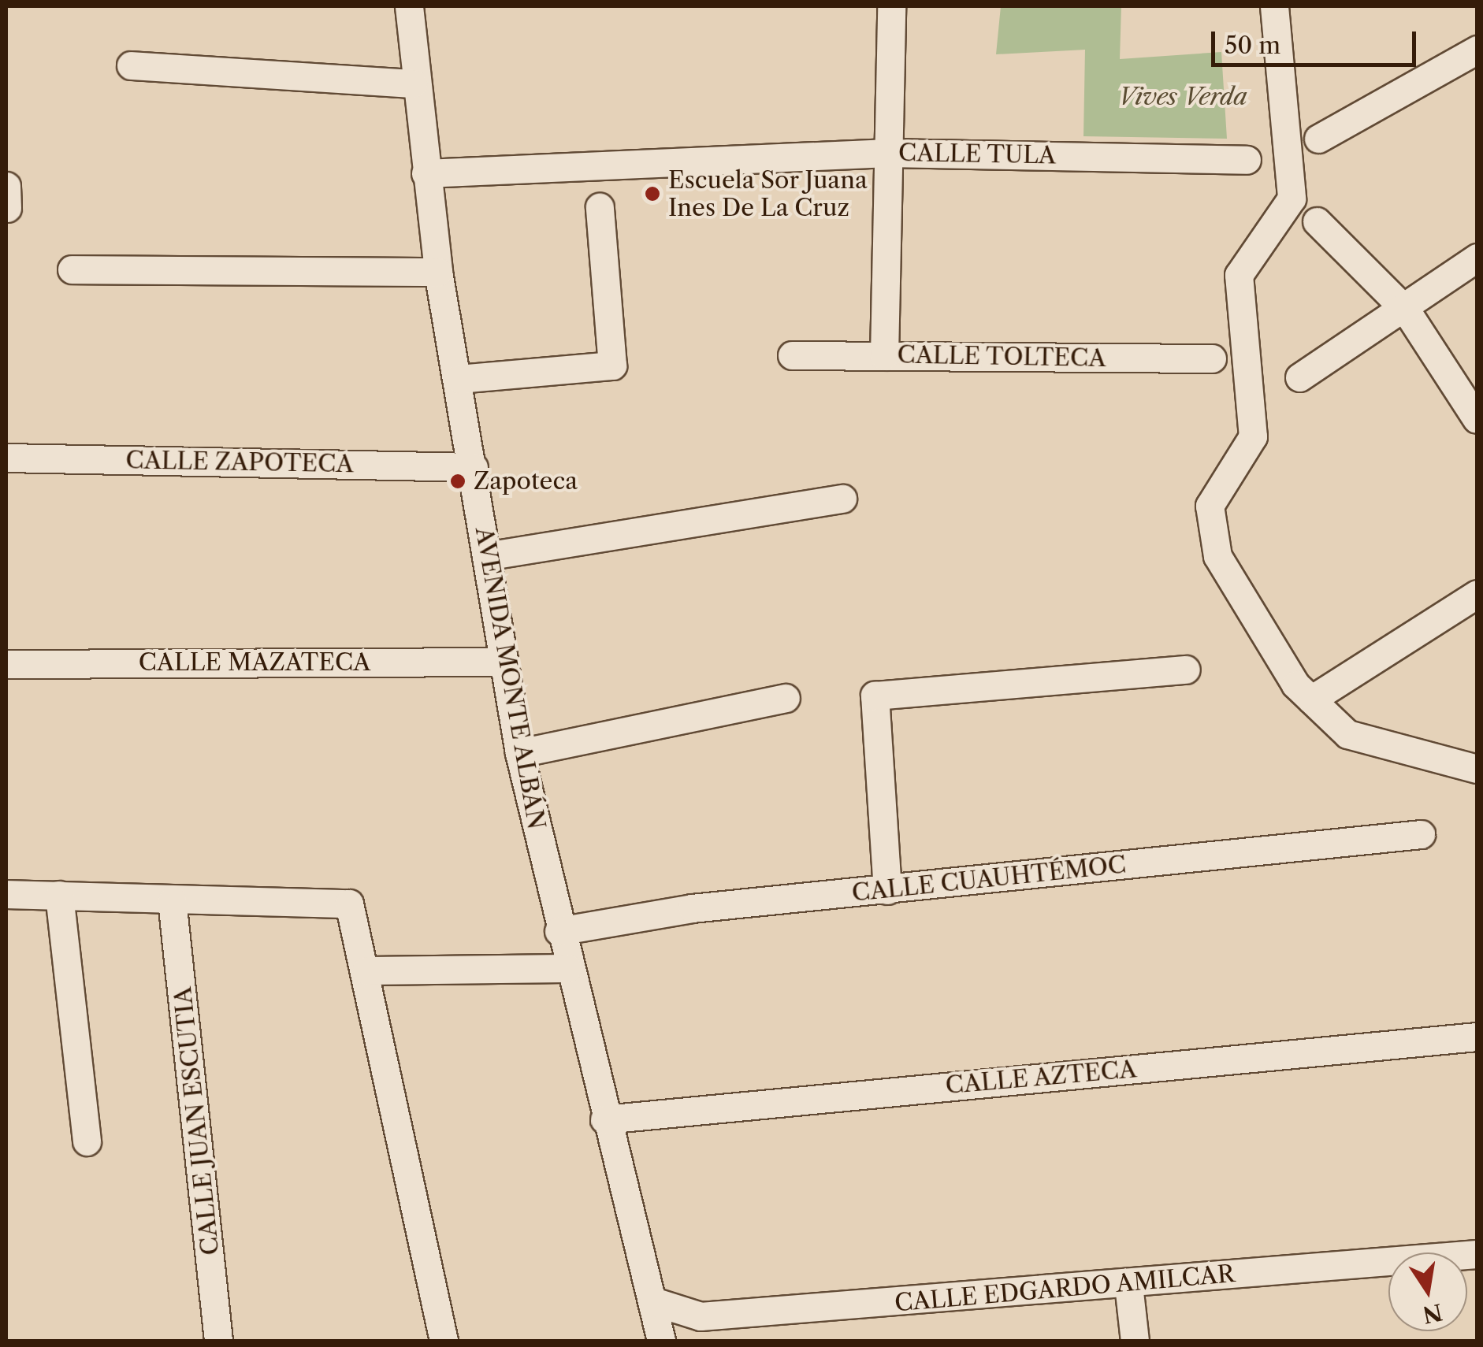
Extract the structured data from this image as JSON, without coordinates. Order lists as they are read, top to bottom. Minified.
{"streets":{"street":["CALLE TULA","CALLE TOLTECA","CALLE ZAPOTECA","CALLE MAZATECA","AVENIDA MONTE ALBÁN","CALLE CUAUHTÉMOC","CALLE AZTECA","CALLE JUAN ESCUTIA","CALLE EDGARDO AMILCAR"]},"crossings":[["CALLE TULA","AVENIDA MONTE ALBÁN"],["CALLE ZAPOTECA","AVENIDA MONTE ALBÁN"],["CALLE MAZATECA","AVENIDA MONTE ALBÁN"],["AVENIDA MONTE ALBÁN","CALLE CUAUHTÉMOC"],["AVENIDA MONTE ALBÁN","CALLE AZTECA"],["AVENIDA MONTE ALBÁN","CALLE EDGARDO AMILCAR"]],"parks":["Vives Verda"],"places":["Escuela Sor Juana Ines De La Cruz","Zapoteca"],"scale_bar":"50 m","north":"bottom"}
